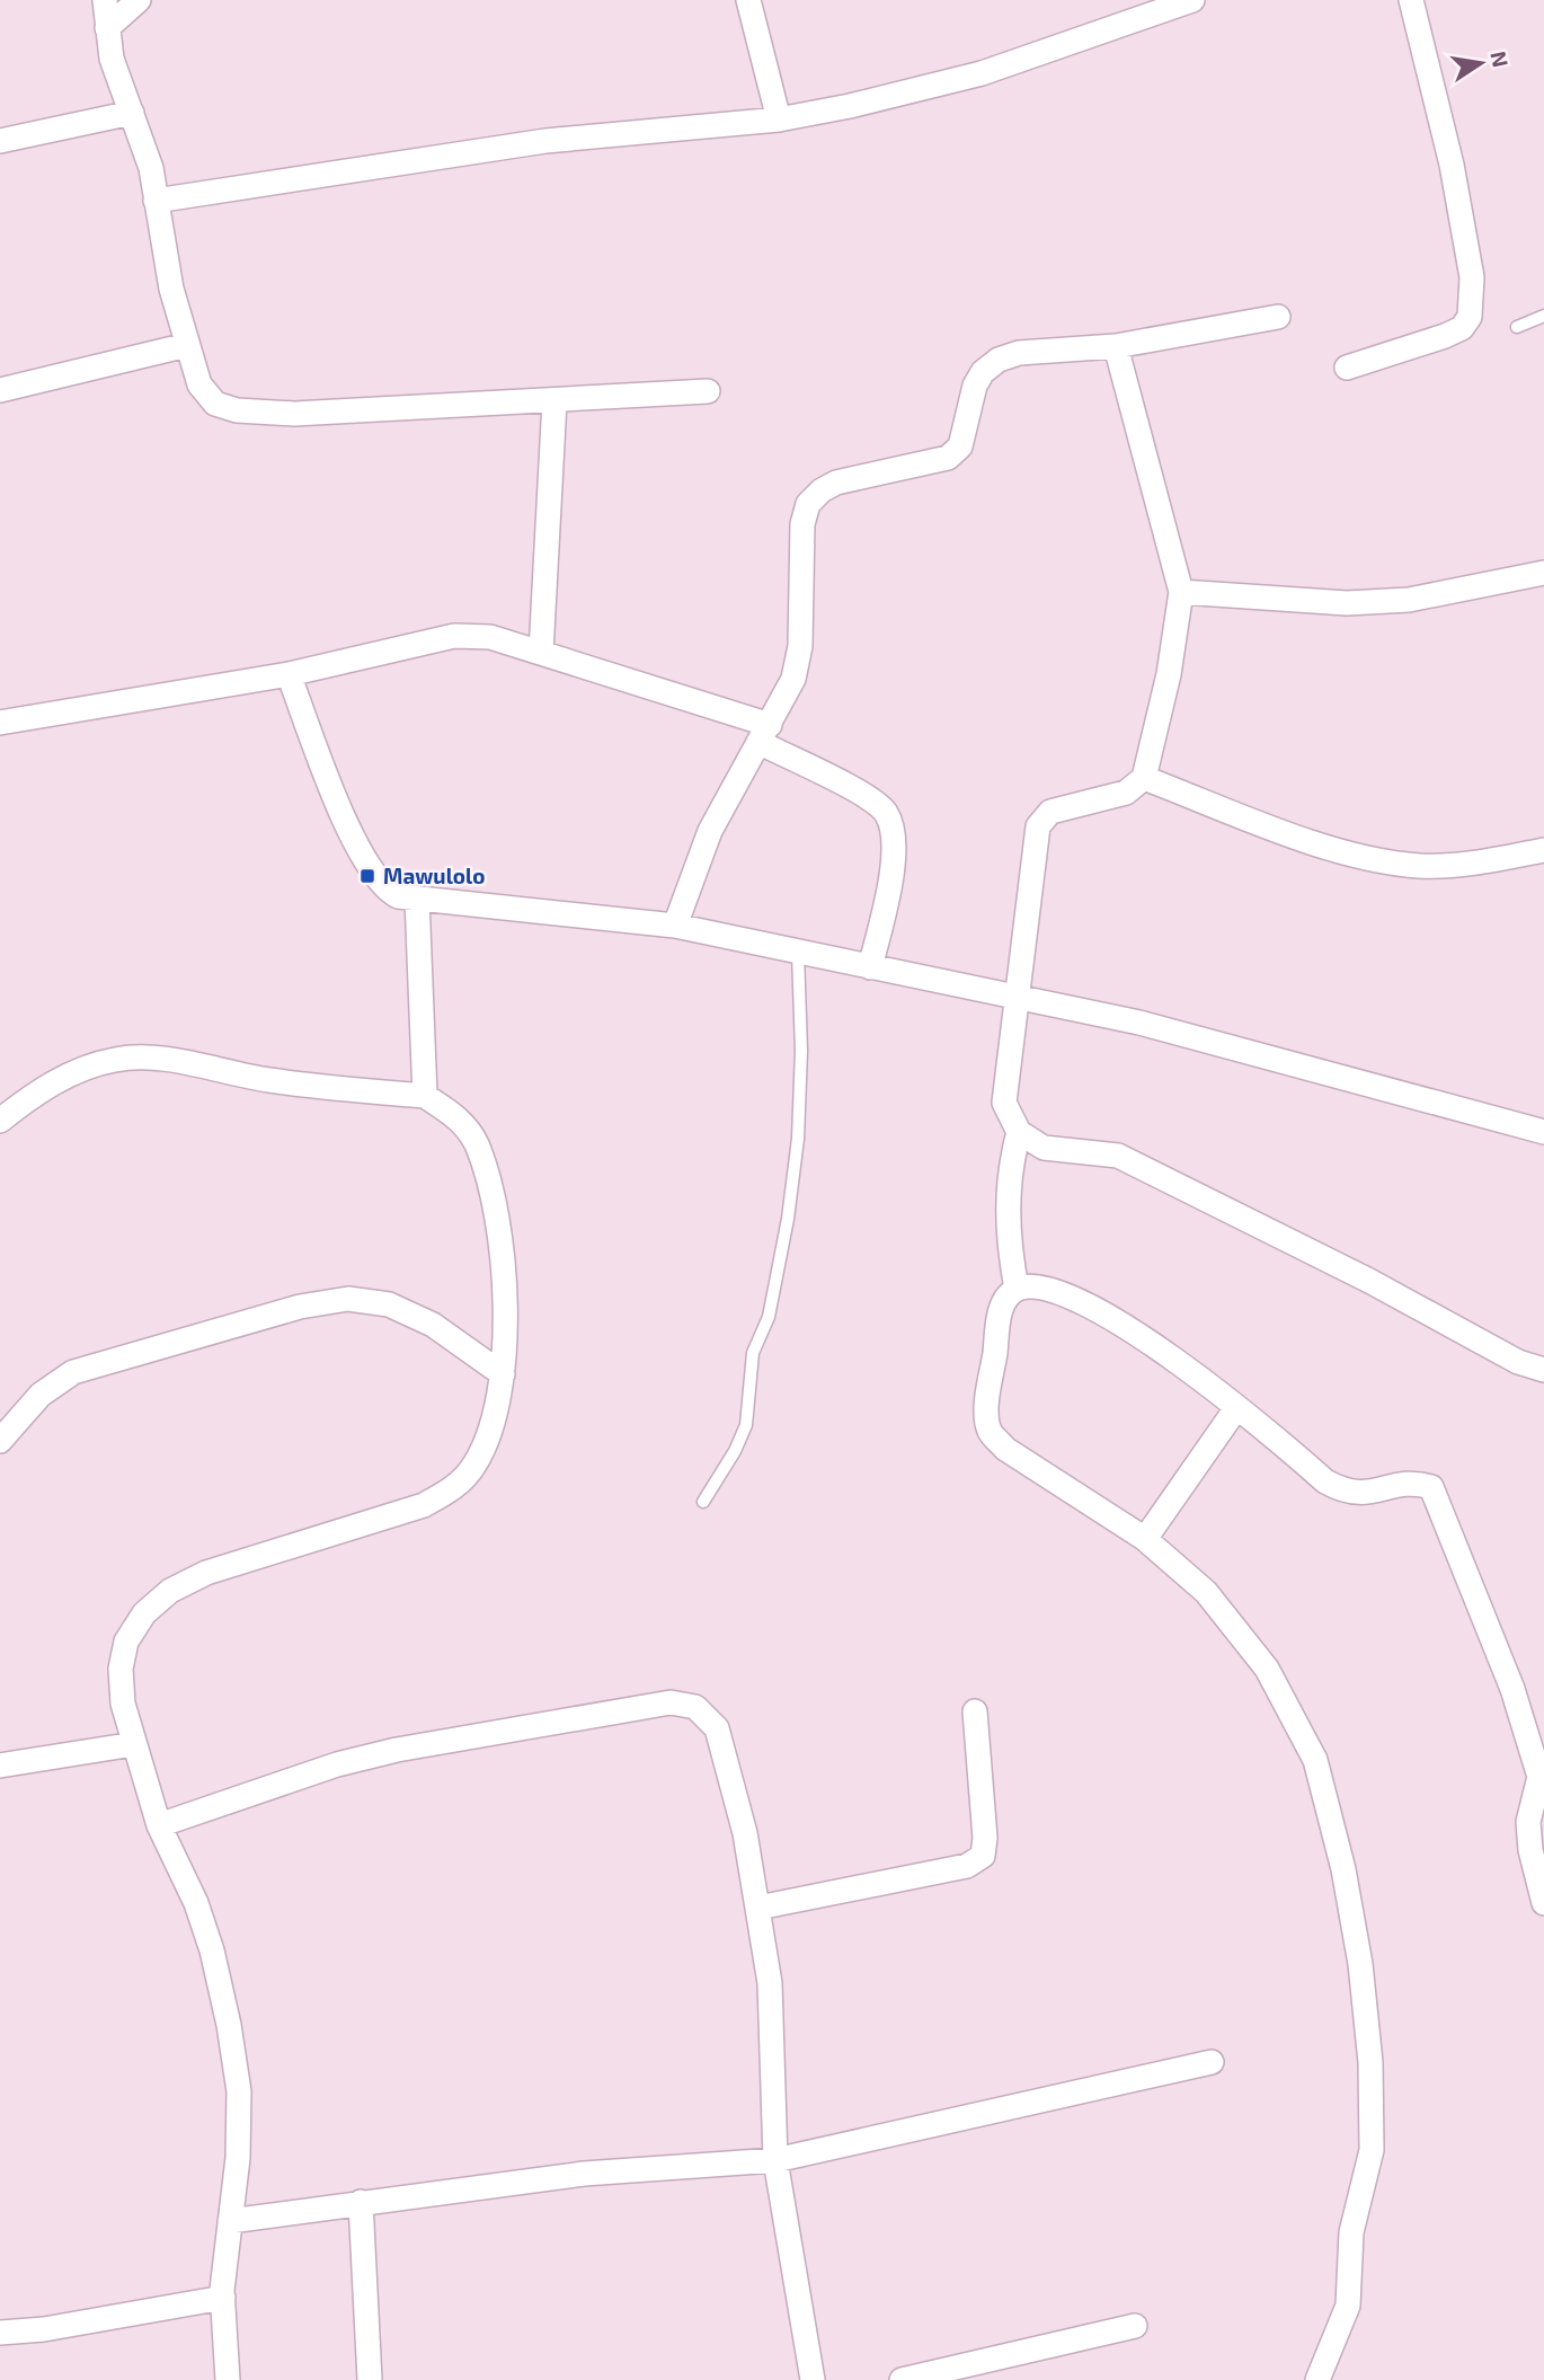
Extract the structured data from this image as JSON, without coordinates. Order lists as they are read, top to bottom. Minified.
{"places":{"transit":["Mawulolo"]},"north":"right"}
